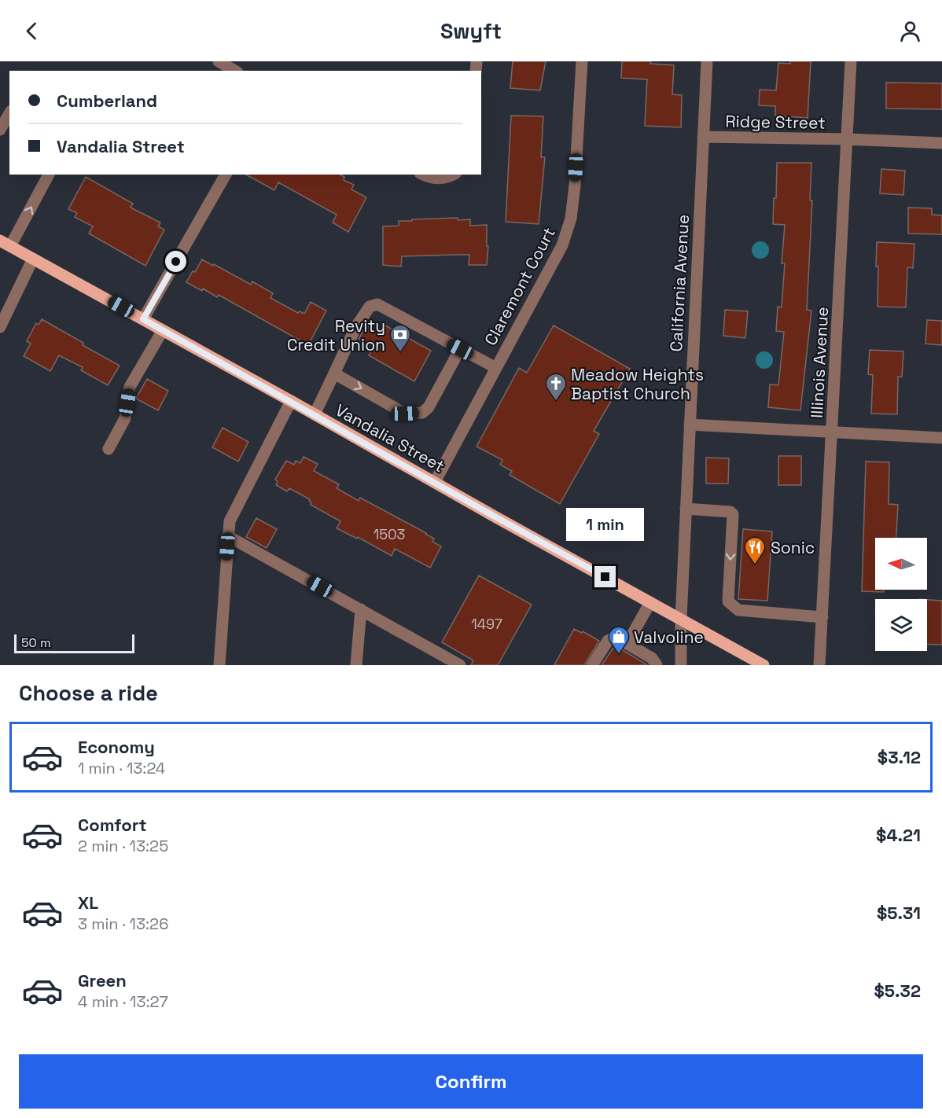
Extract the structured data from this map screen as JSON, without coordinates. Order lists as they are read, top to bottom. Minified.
{"streets":{"main road":["Vandalia Street"],"street":["Ridge Street","California Avenue","Claremont Court","Illinois Avenue"]},"crossings":[["Ridge Street","California Avenue"],["Ridge Street","Illinois Avenue"],["California Avenue","Vandalia Street"],["Claremont Court","Vandalia Street"]],"places":{"bank":["Revity Credit Union"],"church":["Meadow Heights Baptist Church"],"restaurant":["Sonic"],"shop":["Valvoline"]},"house_numbers":["1503","1497"],"scale_bar":"50 m","north":"left","page":{"header":"Swyft","banner":["Cumberland","Vandalia Street"],"bubble":"1 min","scale":"50 m","heading":"Choose a ride","list":[{"name":"Economy","note":"1 min · 13:24","value":"$3.12"},{"name":"Comfort","note":"2 min · 13:25","value":"$4.21"},{"name":"XL","note":"3 min · 13:26","value":"$5.31"},{"name":"Green","note":"4 min · 13:27","value":"$5.32"}],"buttons":"Confirm"}}
